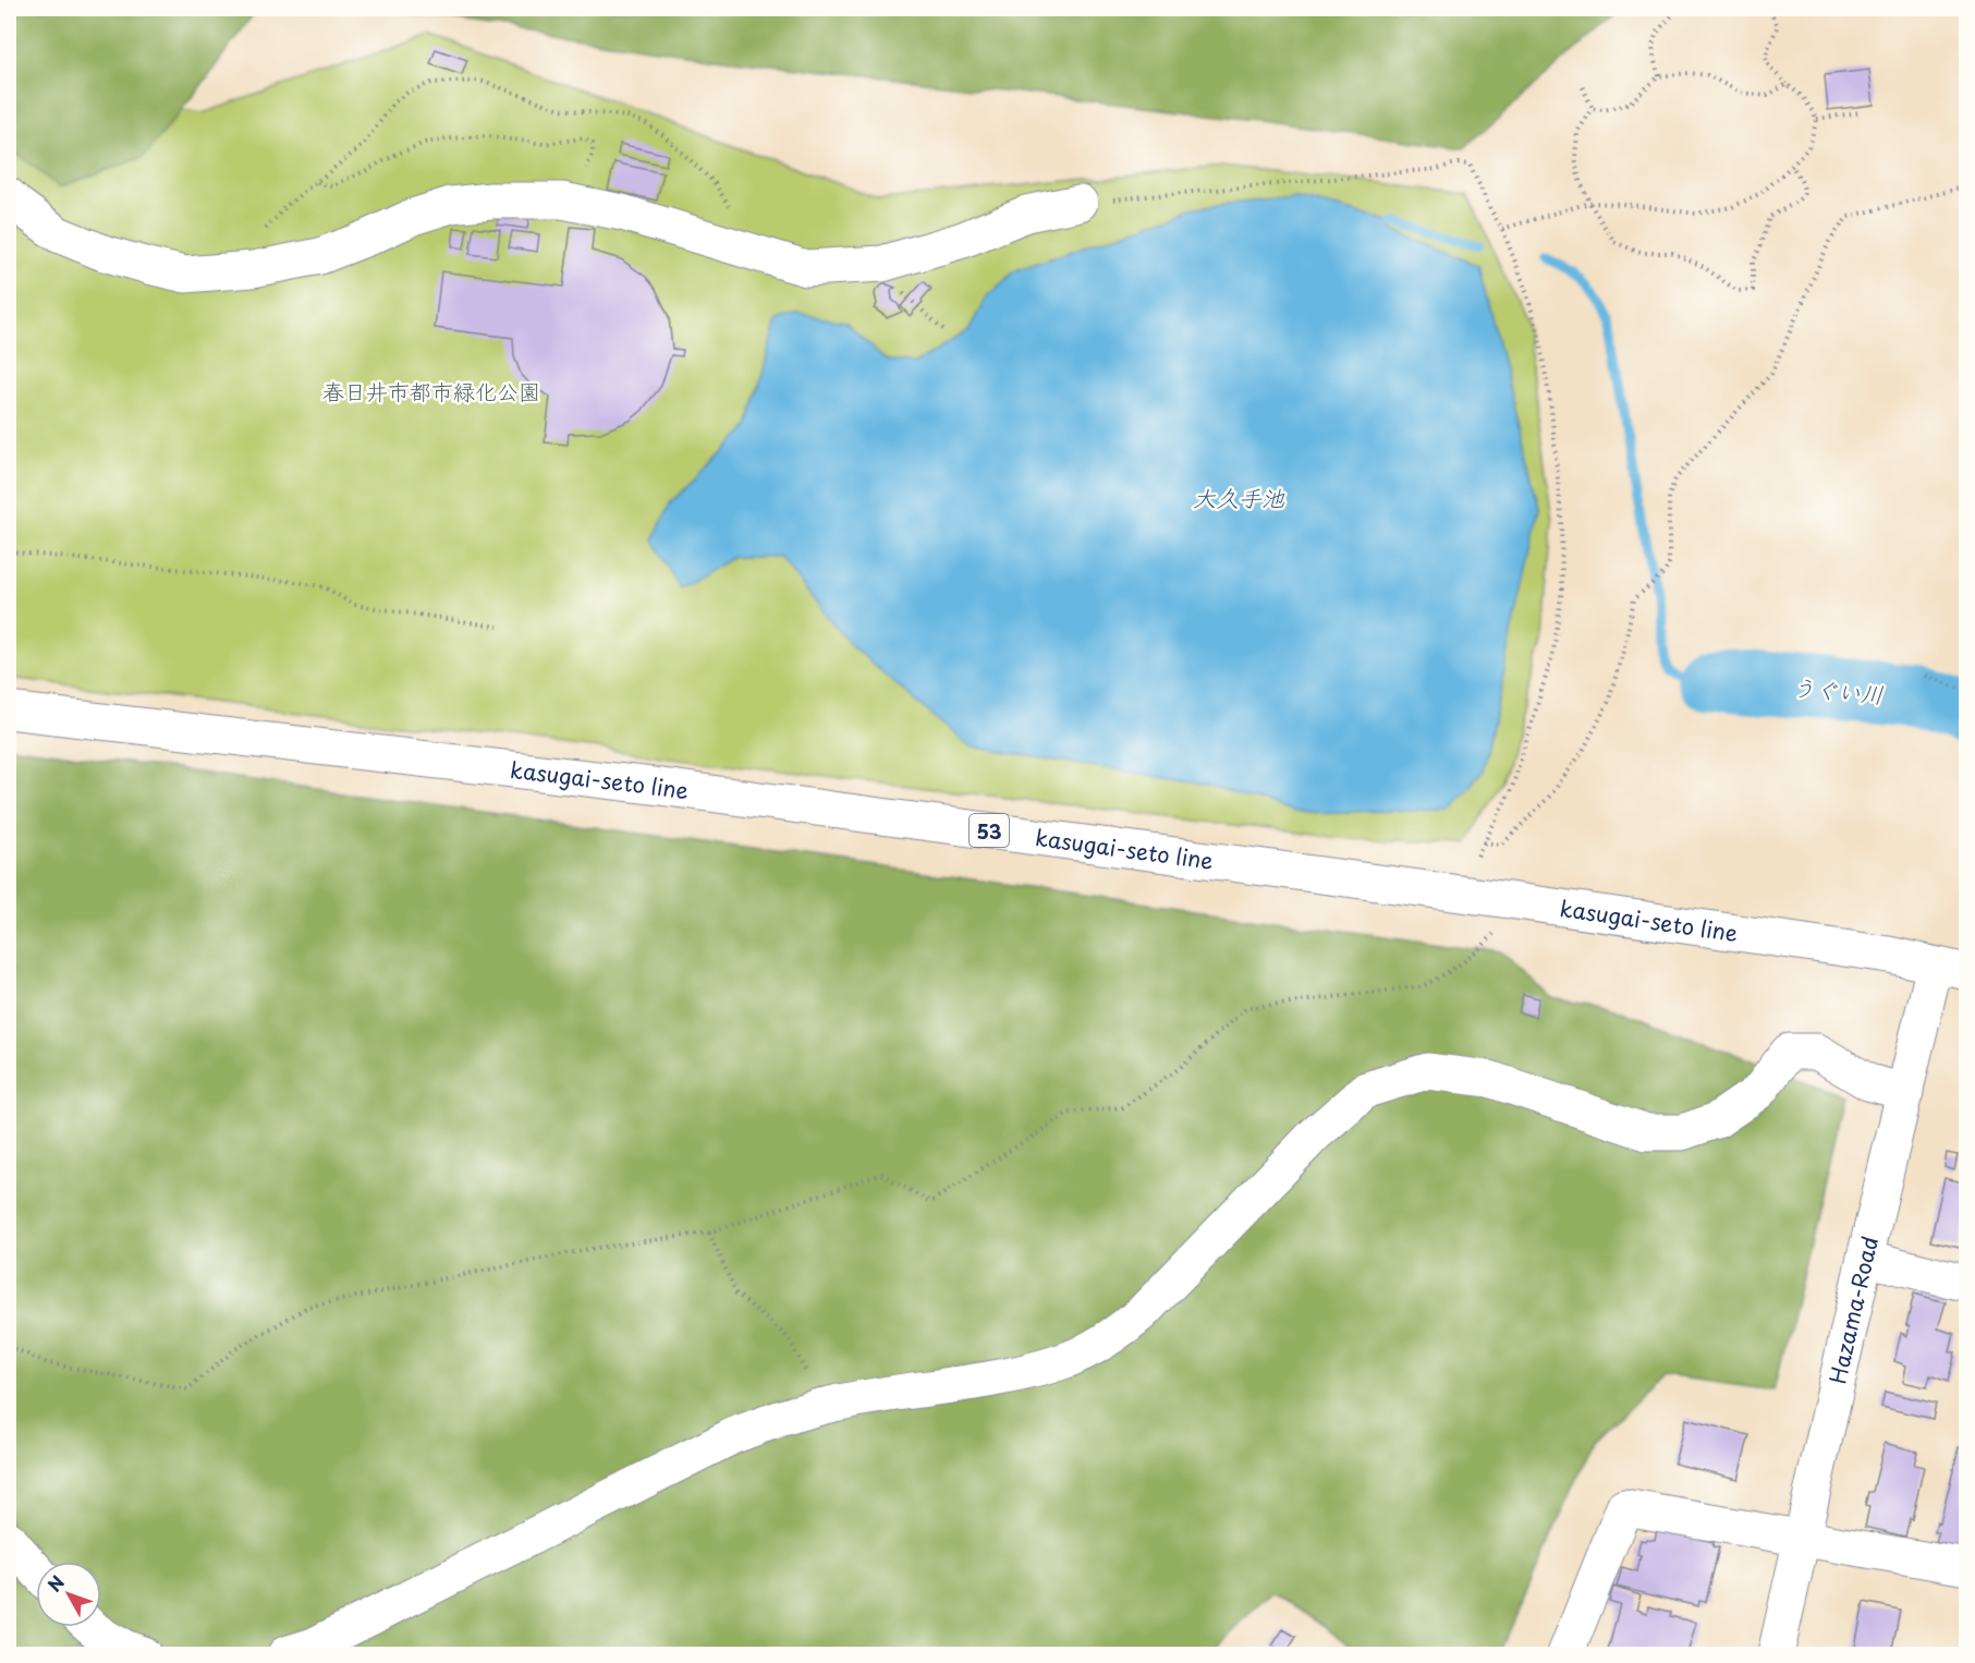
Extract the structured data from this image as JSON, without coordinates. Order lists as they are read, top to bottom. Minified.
{"streets":{"main road":["kasugai-seto line","53","Hazama-Road"]},"crossings":[["kasugai-seto line","Hazama-Road"]],"water":["大久手池","うぐい川"],"parks":["春日井市都市緑化公園"],"north":"top left"}
